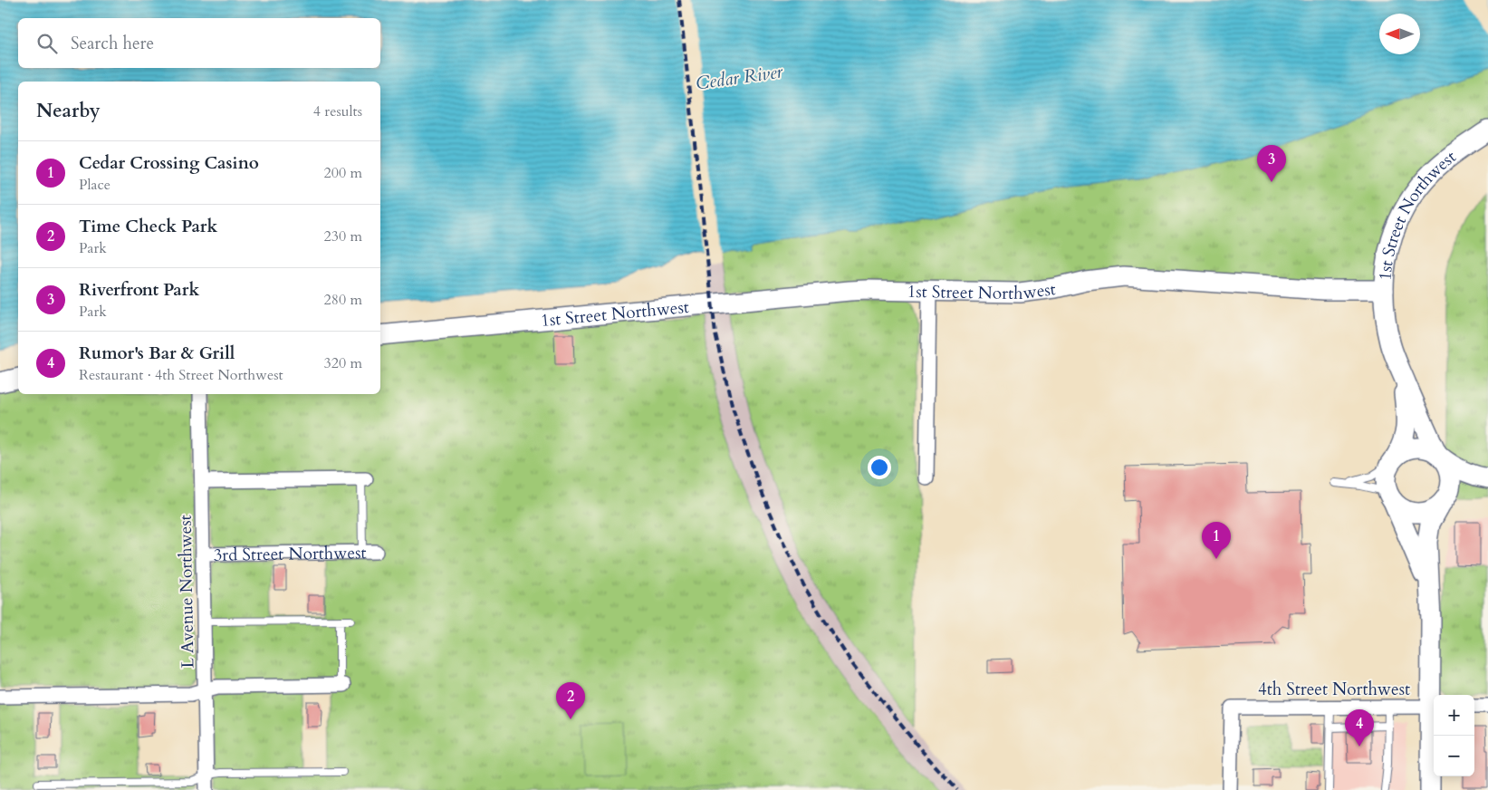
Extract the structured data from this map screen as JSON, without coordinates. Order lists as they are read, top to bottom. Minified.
{"streets":{"main road":["1st Street Northwest"],"street":["3rd Street Northwest","L Avenue Northwest","4th Street Northwest"]},"crossings":[["3rd Street Northwest","L Avenue Northwest"]],"water":["Cedar River"],"north":"left","page":{"search":"Search here","heading":["Nearby","4 results"],"list":[{"mark":"1","name":"Cedar Crossing Casino","note":"Place","value":"200 m"},{"mark":"2","name":"Time Check Park","note":"Park","value":"230 m"},{"mark":"3","name":"Riverfront Park","note":"Park","value":"280 m"},{"mark":"4","name":"Rumor's Bar & Grill","note":"Restaurant · 4th Street Northwest","value":"320 m"}],"pins":["3","1","2","4"],"map_buttons":["+","−"]}}
